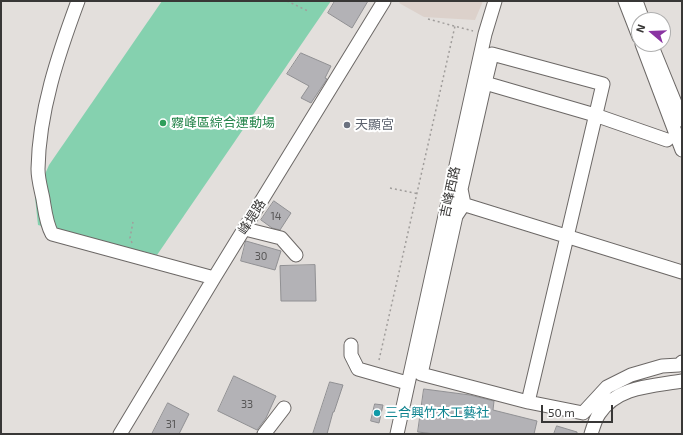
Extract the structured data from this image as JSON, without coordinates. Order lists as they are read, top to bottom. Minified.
{"streets":{"street":["吉峰西路","峰堤路"]},"places":["霧峰區綜合運動場","天顯宮","三合興竹木工藝社"],"house_numbers":["14","30","33","31"],"scale_bar":"50 m","north":"left"}
